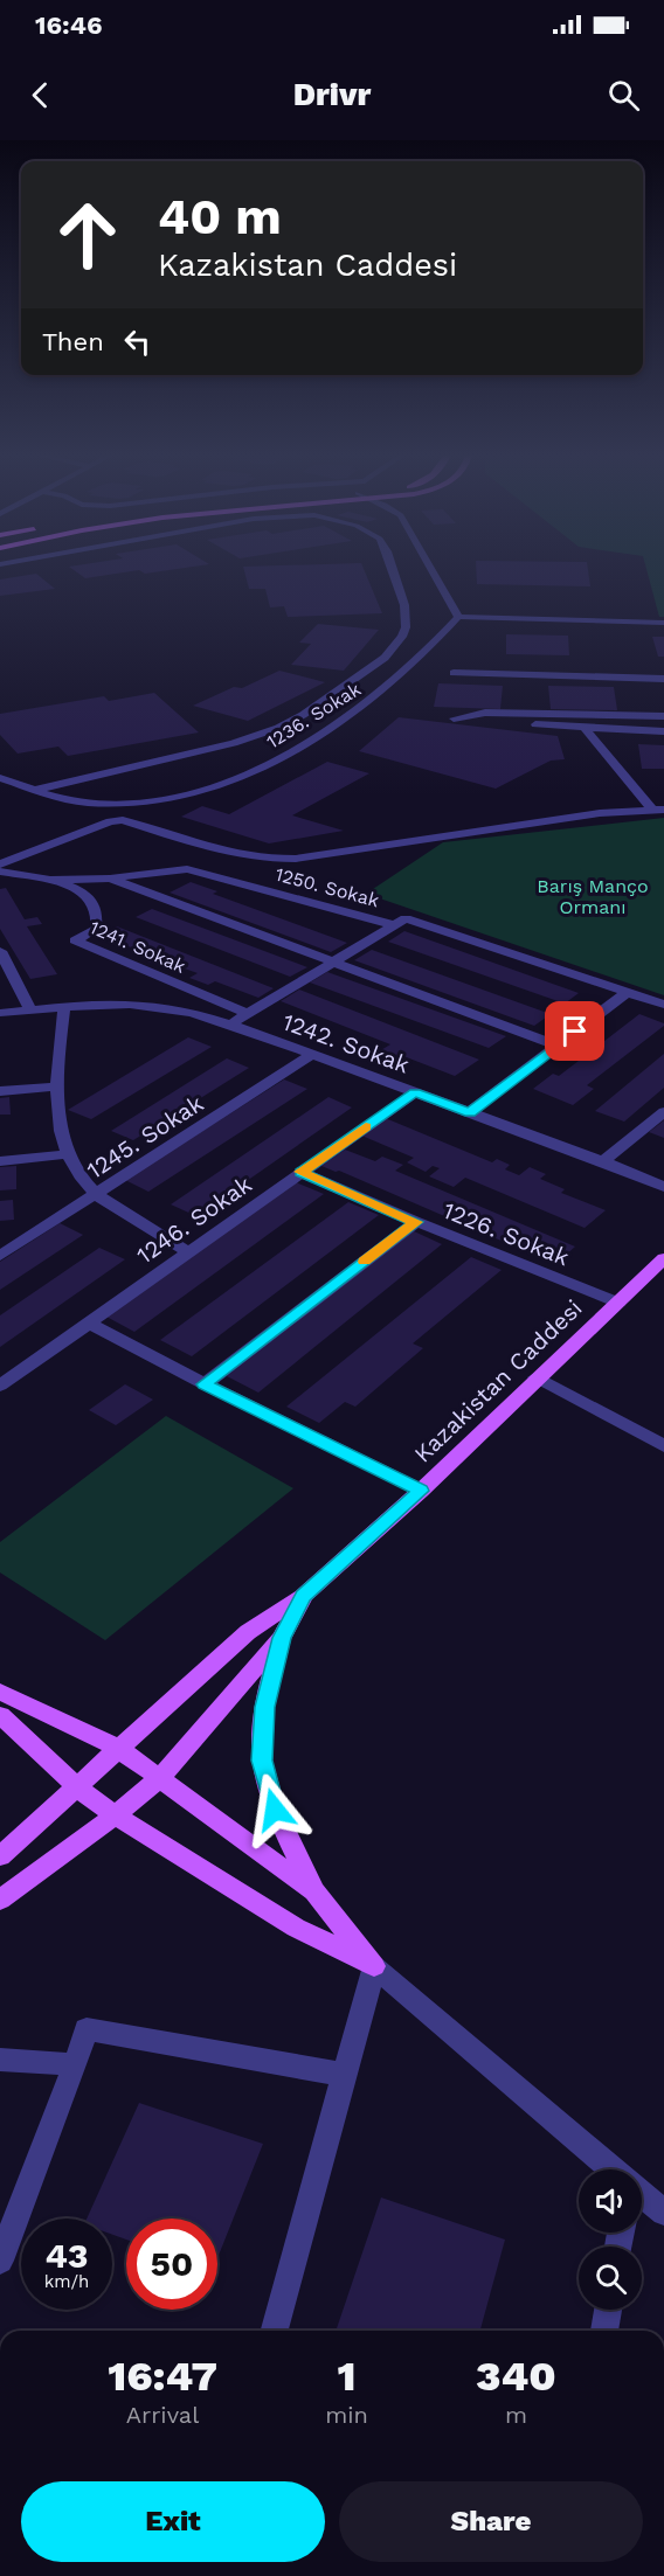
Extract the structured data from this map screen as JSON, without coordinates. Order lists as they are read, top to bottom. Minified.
{"streets":{"main road":["Kazakistan Caddesi"],"street":["1236. Sokak","1250. Sokak","1241. Sokak","1242. Sokak","1245. Sokak","1246. Sokak","1226. Sokak"]},"crossings":[["1250. Sokak","1241. Sokak"],["1242. Sokak","1245. Sokak"],["1242. Sokak","1246. Sokak"],["1246. Sokak","1226. Sokak"],["1226. Sokak","Kazakistan Caddesi"]],"parks":["Barış Manço Ormanı"],"page":{"status":"16:46","header":"Drivr","turn":["40 m","Kazakistan Caddesi"],"then":"Then","speed":"43 km/h","limit":"50","eta":["16:47","Arrival","1","min","340","m"],"buttons":["Exit","Share"]}}
